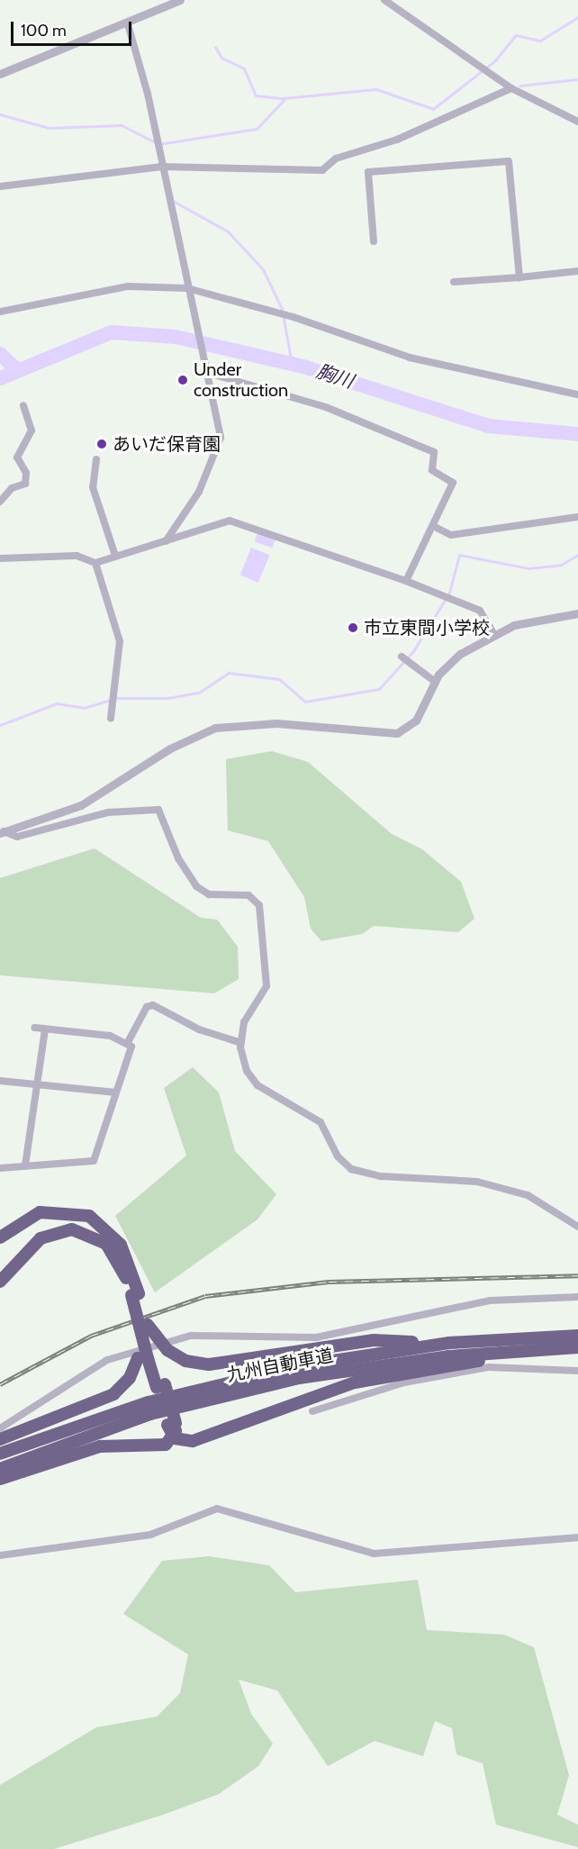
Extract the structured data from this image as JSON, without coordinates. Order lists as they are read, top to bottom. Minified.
{"streets":{"highway":["九州自動車道"]},"water":["胸川"],"places":["Under construction","あいだ保育園","市立東間小学校"],"scale_bar":"100 m"}
